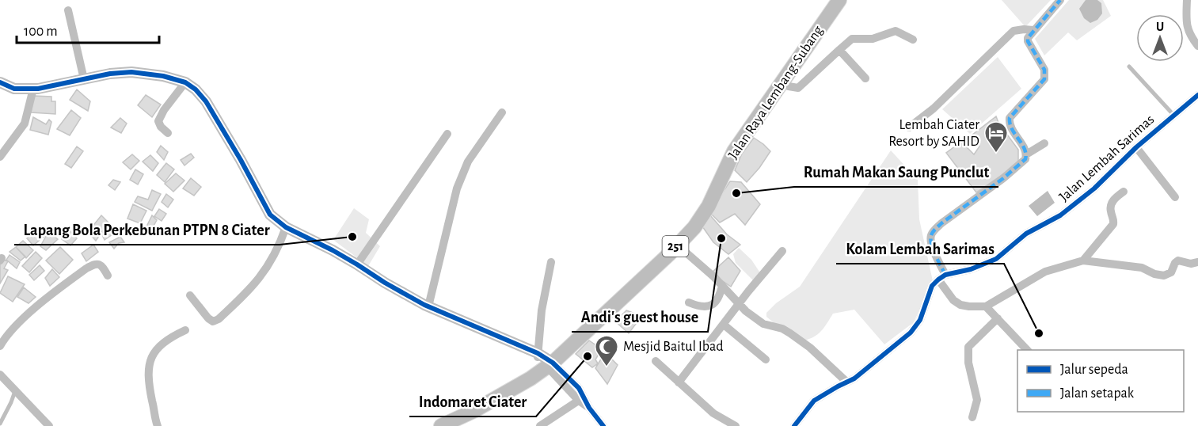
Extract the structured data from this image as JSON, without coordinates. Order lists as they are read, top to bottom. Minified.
{"streets":{"main road":["Jalan Raya Lembang-Subang","251"],"street":["Jalan Lembah Sarimas"]},"places":{"hotel":["Lembah Ciater Resort by SAHID"],"other":["Rumah Makan Saung Punclut","Lapang Bola Perkebunan PTPN 8 Ciater","Andi's guest house","Kolam Lembah Sarimas","Indomaret Ciater"],"mosque":["Mesjid Baitul Ibad"]},"legend":["Jalur sepeda","Jalan setapak"],"scale_bar":"100 m","north":"top"}
